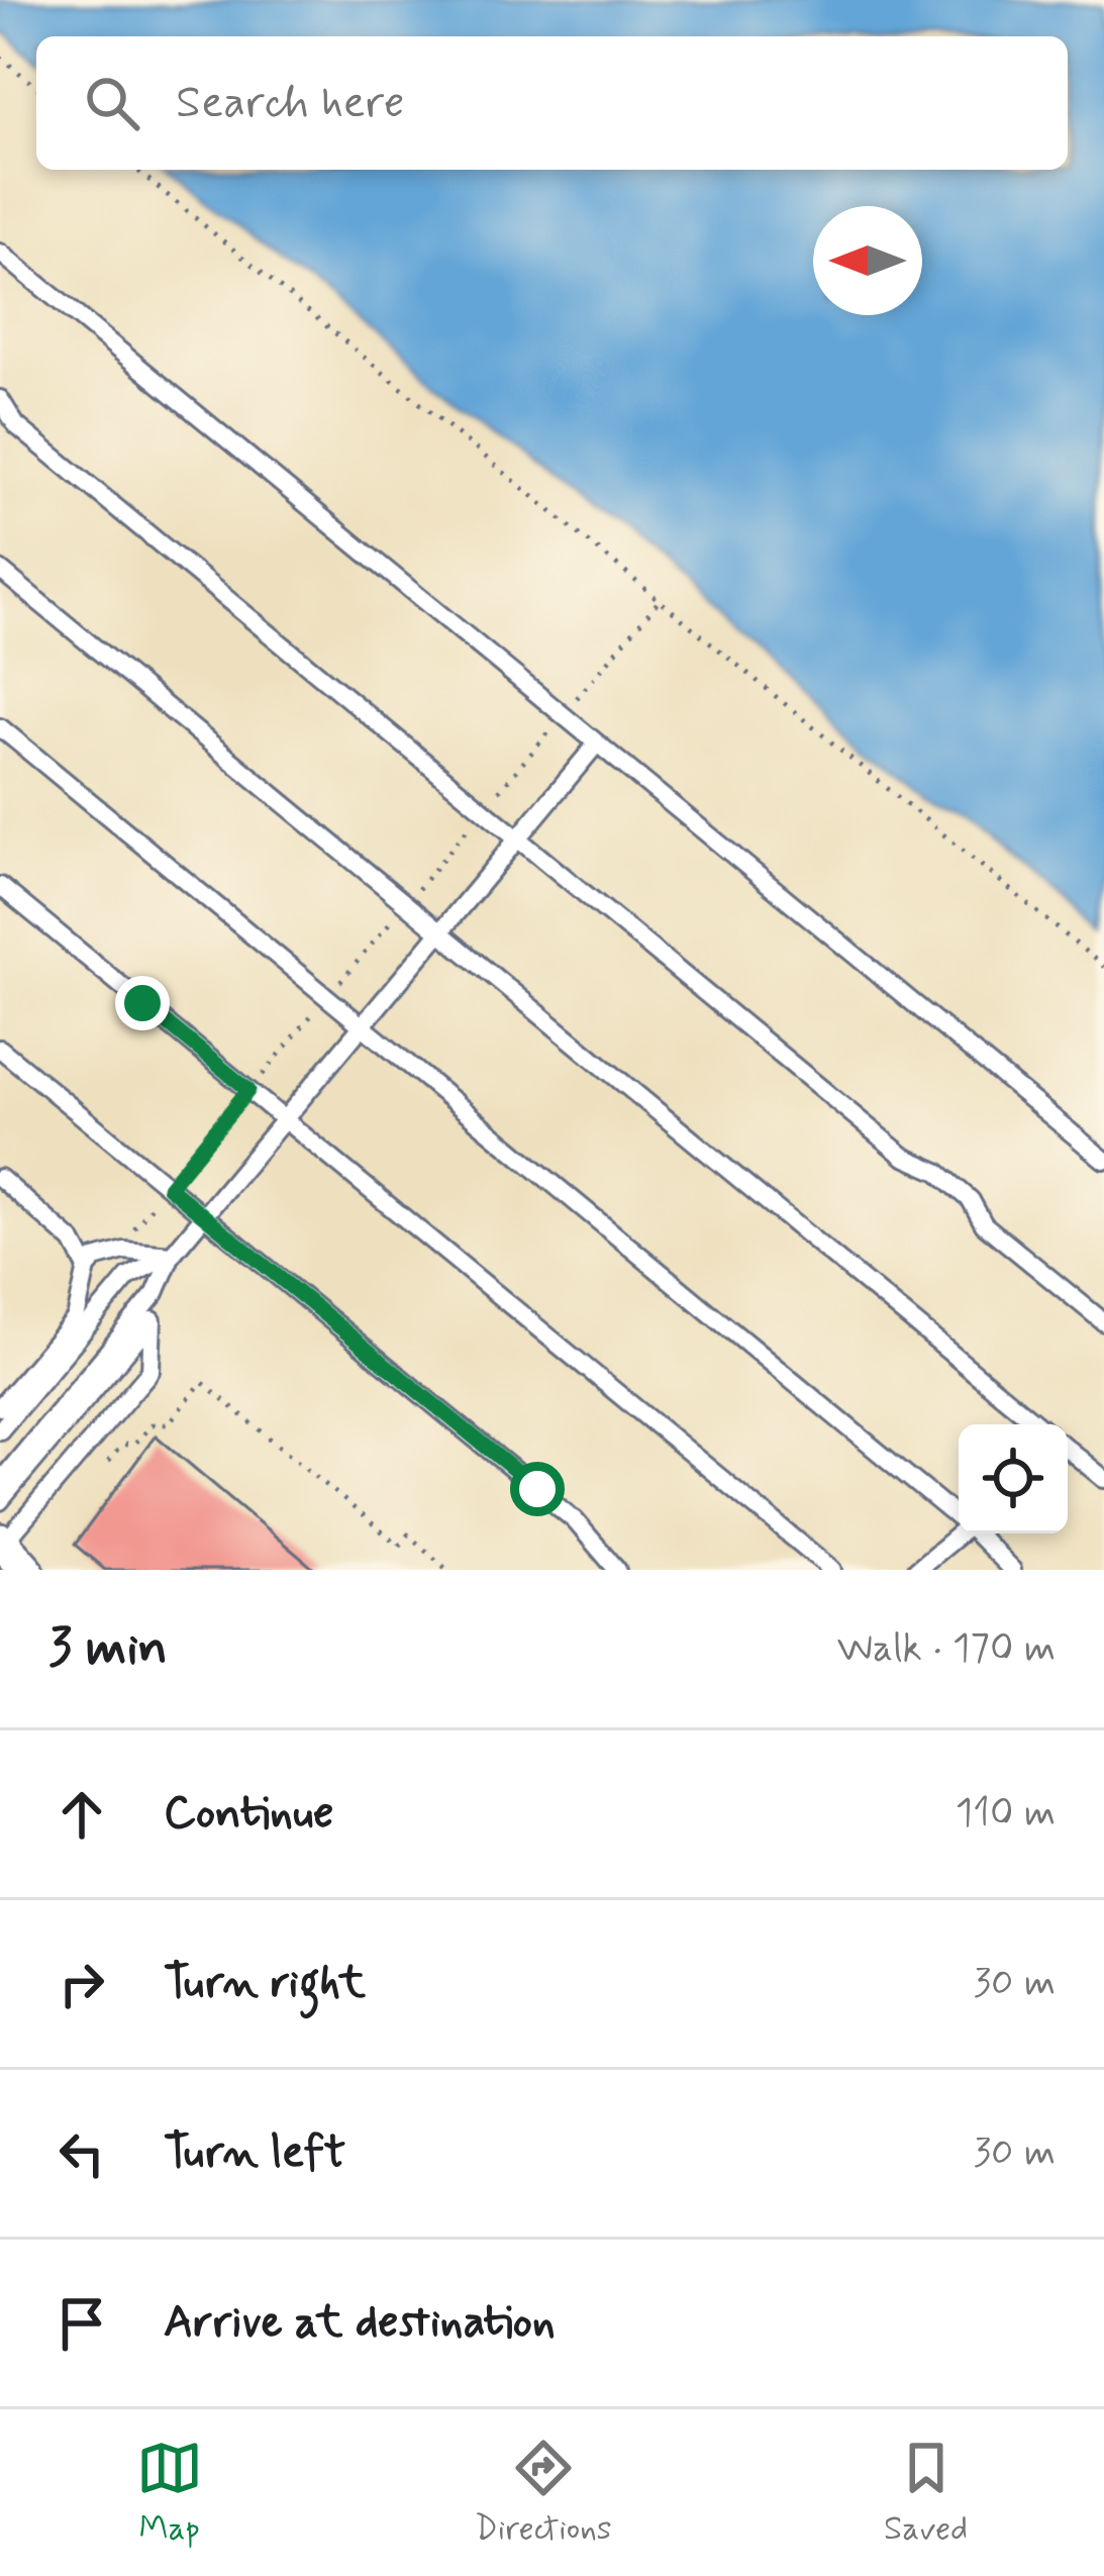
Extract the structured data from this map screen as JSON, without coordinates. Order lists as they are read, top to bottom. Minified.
{"north":"left","page":{"search":"Search here","heading":["3 min","Walk · 170 m"],"list":[["Continue","110 m"],["Turn right","30 m"],["Turn left","30 m"],"Arrive at destination"],"nav":["Map","Directions","Saved"]}}
